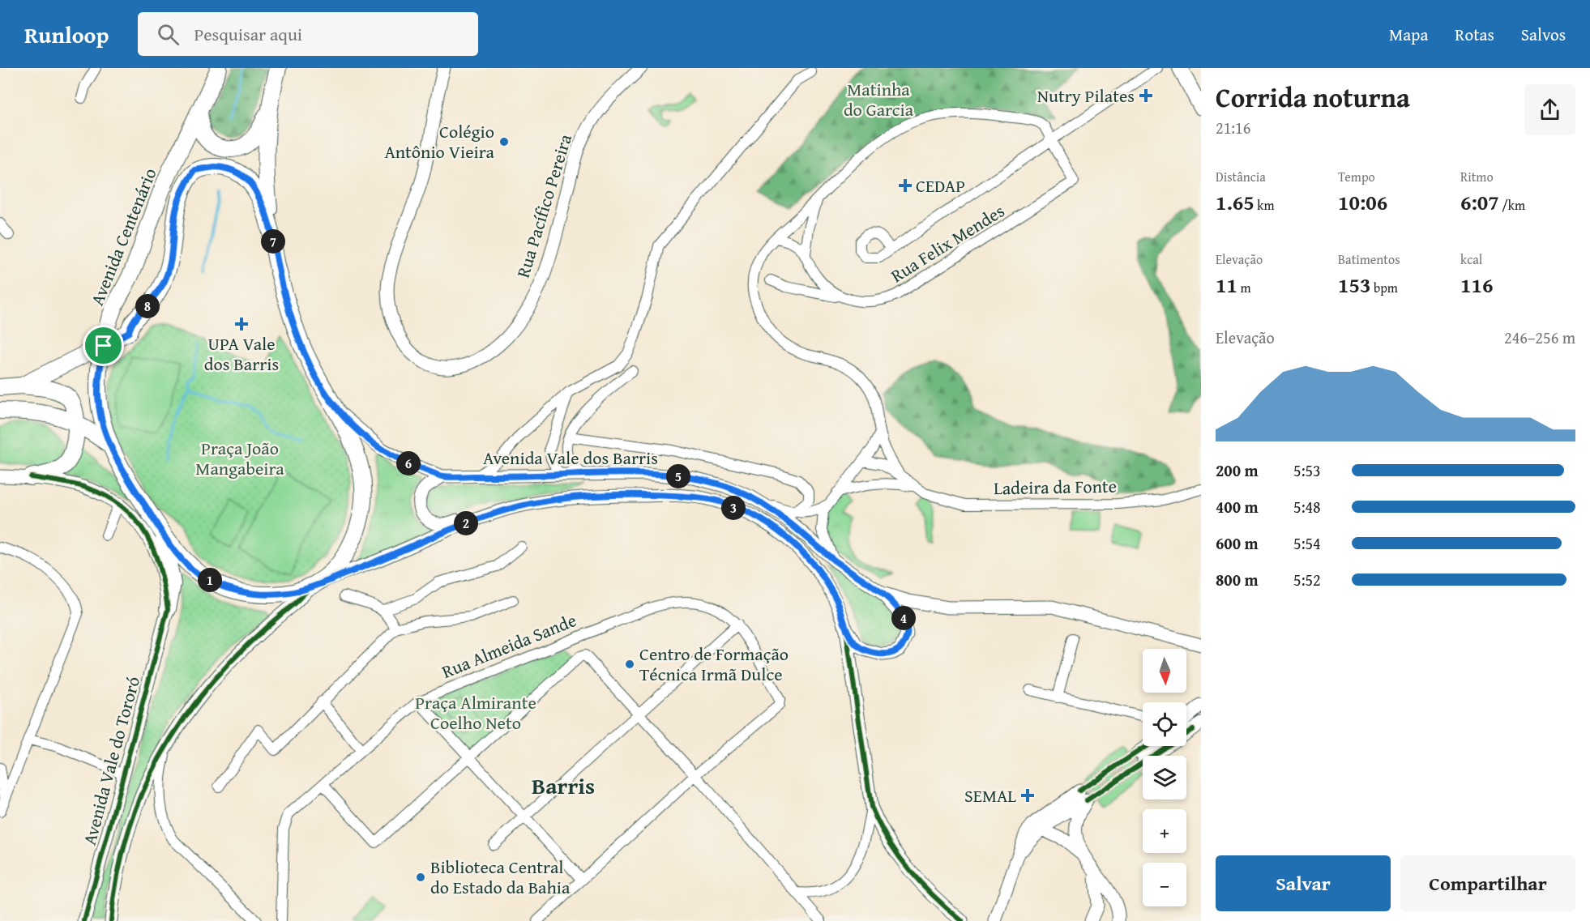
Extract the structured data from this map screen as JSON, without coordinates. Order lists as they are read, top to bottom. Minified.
{"streets":{"main road":["Avenida Centenário"],"street":["Rua Pacífico Pereira","Rua Felix Mendes","Avenida Vale dos Barris","Ladeira da Fonte","Rua Almeida Sande","Avenida Vale do Tororó"]},"crossings":[["Avenida Vale dos Barris","Avenida Vale do Tororó"]],"districts":["Barris"],"parks":["Matinha do Garcia","Praça João Mangabeira","Praça Almirante Coelho Neto"],"places":{"health":["Nutry Pilates","CEDAP","UPA Vale dos Barris","SEMAL"],"other":["Colégio Antônio Vieira","Centro de Formação Técnica Irmã Dulce","Biblioteca Central do Estado da Bahia"]},"north":"bottom","page":{"header":"Runloop","search":"Pesquisar aqui","nav":["Mapa","Rotas","Salvos"],"heading":["Corrida noturna","21:16"],"stats":[["Distância","1.65 km"],["Tempo","10:06"],["Ritmo","6:07 /km"],["Elevação","11 m"],["Batimentos","153 bpm"],["kcal","116"]],"pins":["7","8","6","5","3","2","1","4"],"chart":["Elevação","246–256 m"],"list":[{"name":"200 m","note":"5:53"},{"name":"400 m","note":"5:48"},{"name":"600 m","note":"5:54"},{"name":"800 m","note":"5:52"}],"map_buttons":["+","−"],"buttons":["Salvar","Compartilhar"]}}
